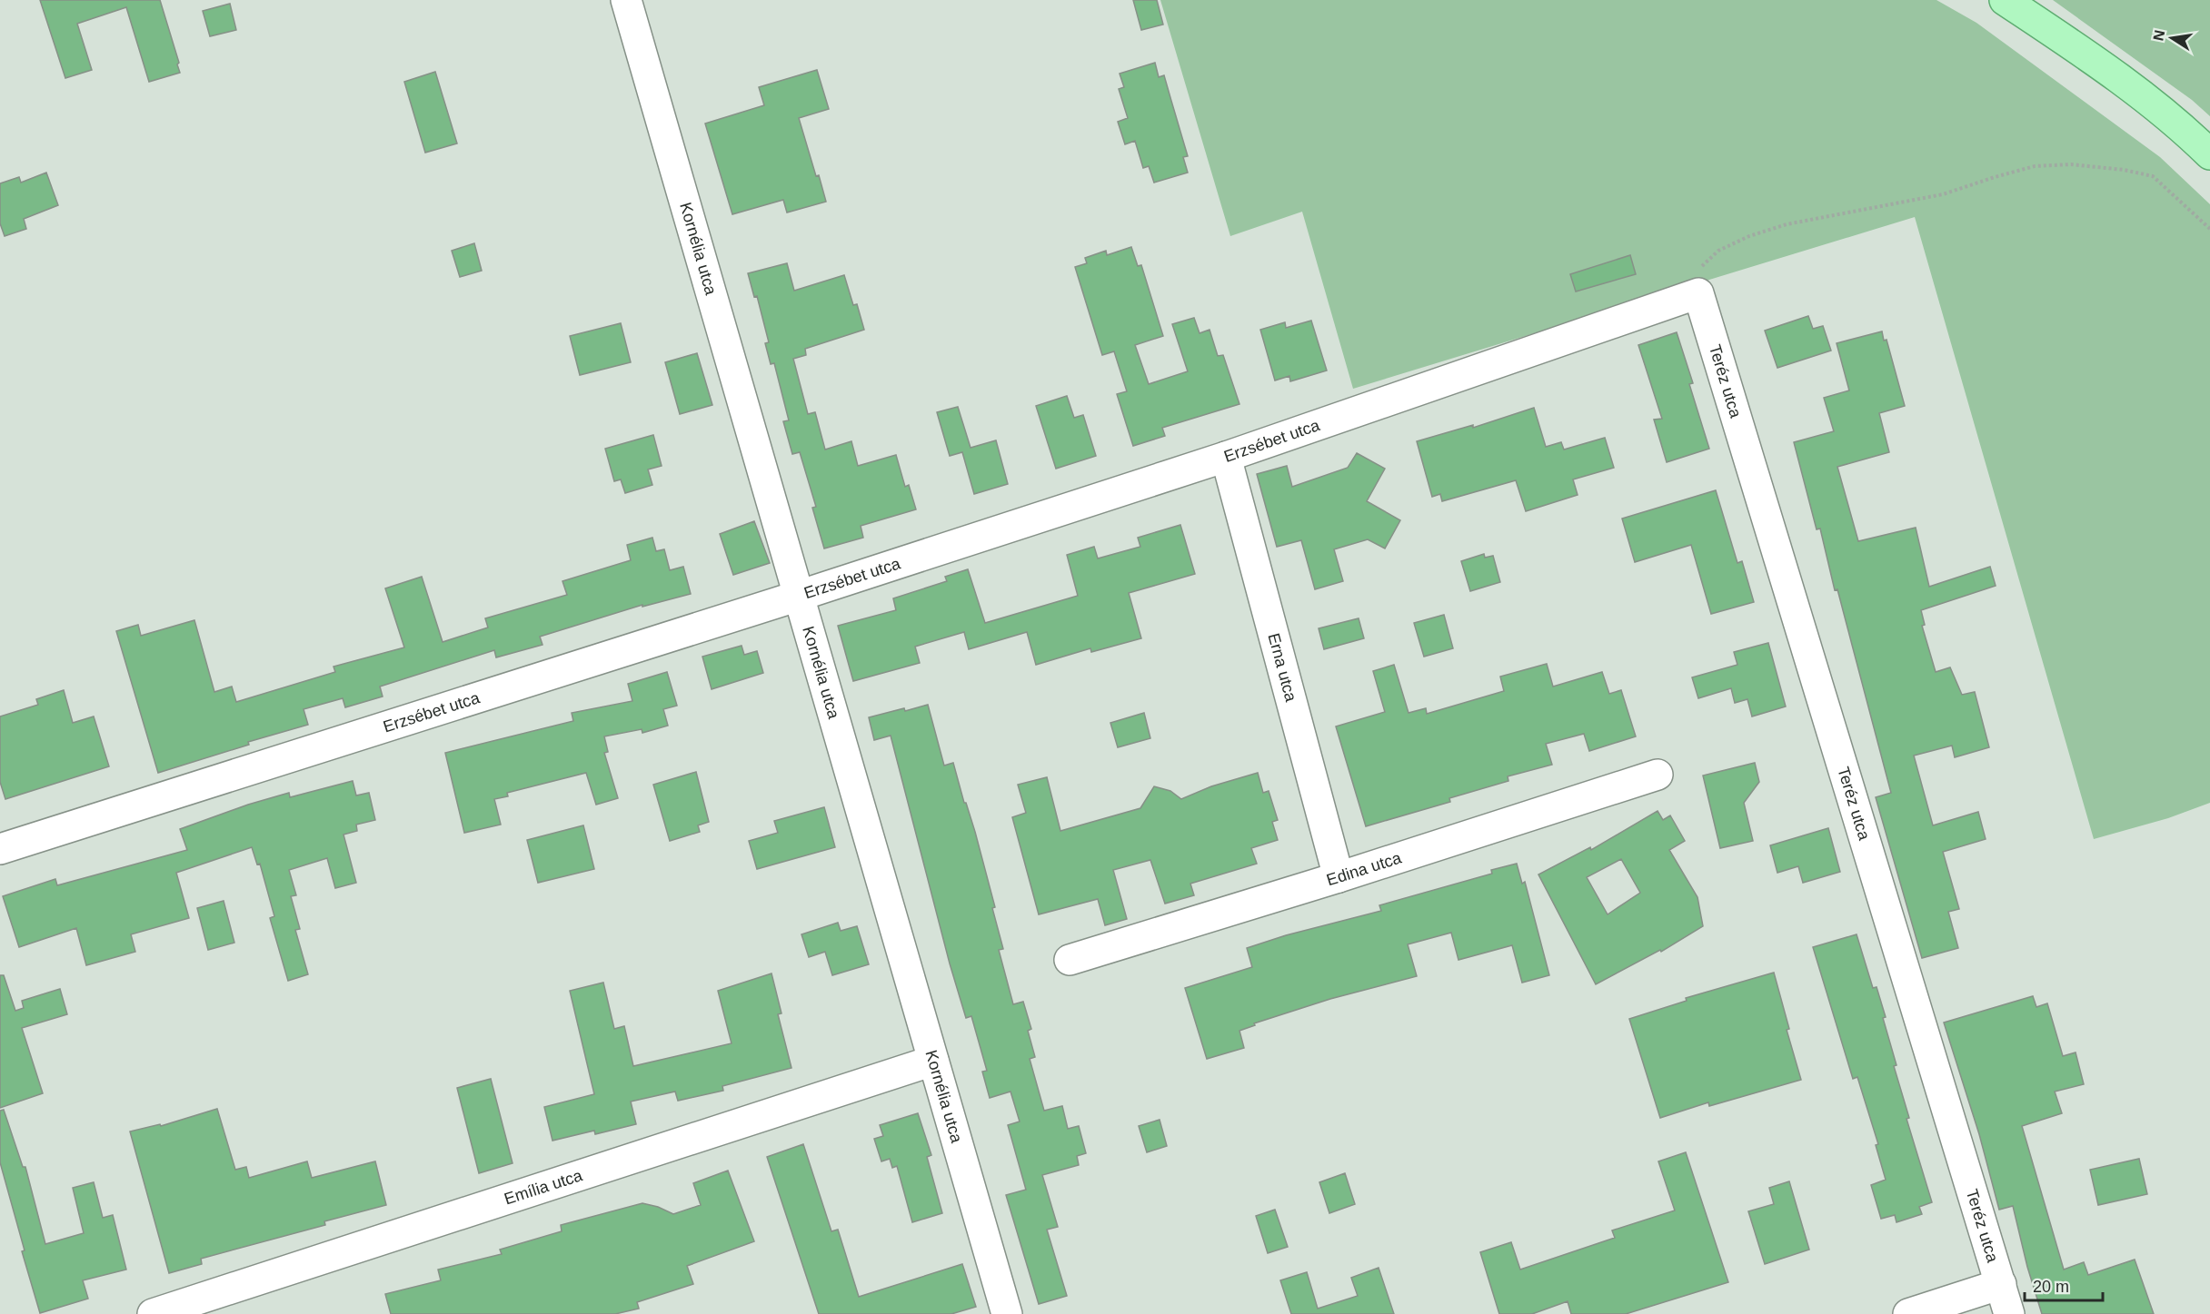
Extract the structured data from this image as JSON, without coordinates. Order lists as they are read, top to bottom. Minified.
{"streets":{"street":["Kornélia utca","Teréz utca","Erzsébet utca","Erna utca","Edina utca","Emília utca"]},"crossings":[["Kornélia utca","Erzsébet utca"],["Kornélia utca","Emília utca"],["Teréz utca","Erzsébet utca"],["Erzsébet utca","Erna utca"],["Erna utca","Edina utca"]],"scale_bar":"20 m","north":"left"}
